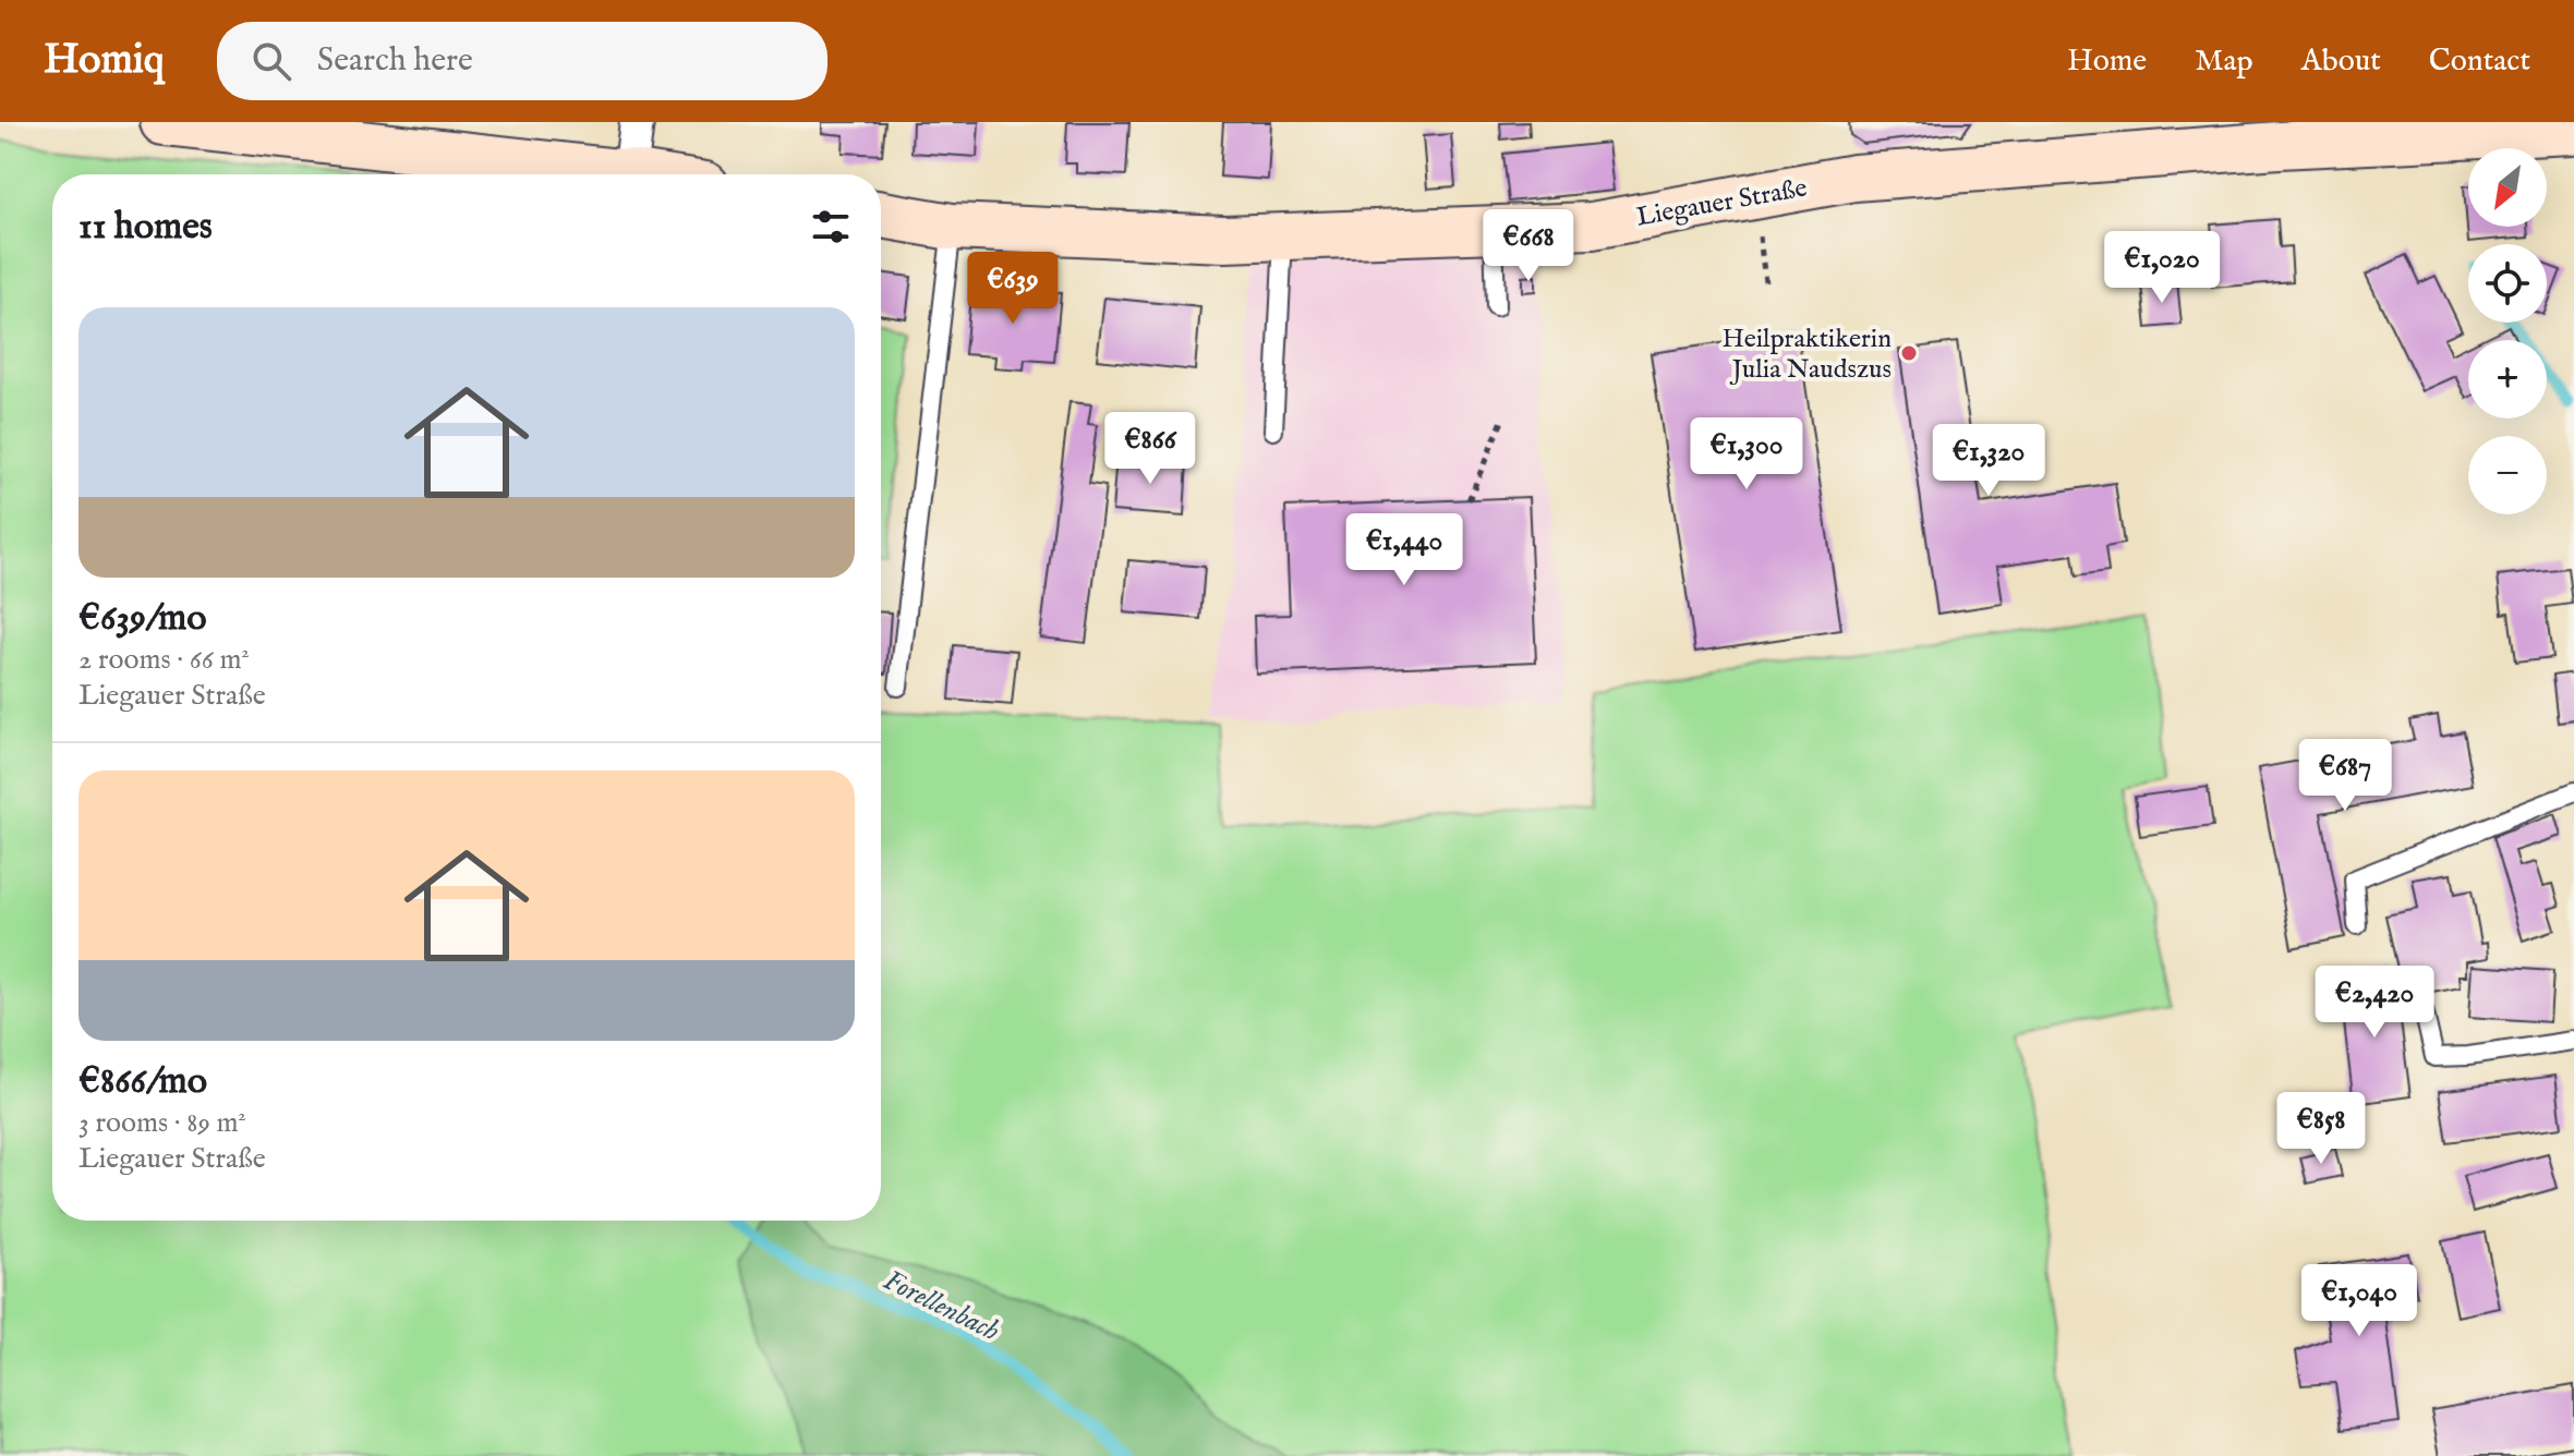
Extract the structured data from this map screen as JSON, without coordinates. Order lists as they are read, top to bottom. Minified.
{"streets":{"main road":["Liegauer Straße"]},"water":["Forellenbach"],"places":["Heilpraktikerin Julia Naudszus"],"north":"bottom left","page":{"header":"Homiq","search":"Search here","nav":["Home","Map","About","Contact"],"map_buttons":["+","−"],"heading":"11 homes","price":["€668","€1,020","€639","€866","€1,300","€1,320","€1,440","€687","€2,420","€858","€1,040"],"list":[{"name":"€639/mo","note":"2 rooms · 66 m² · Liegauer Straße"},{"name":"€866/mo","note":"3 rooms · 89 m² · Liegauer Straße"}]}}
